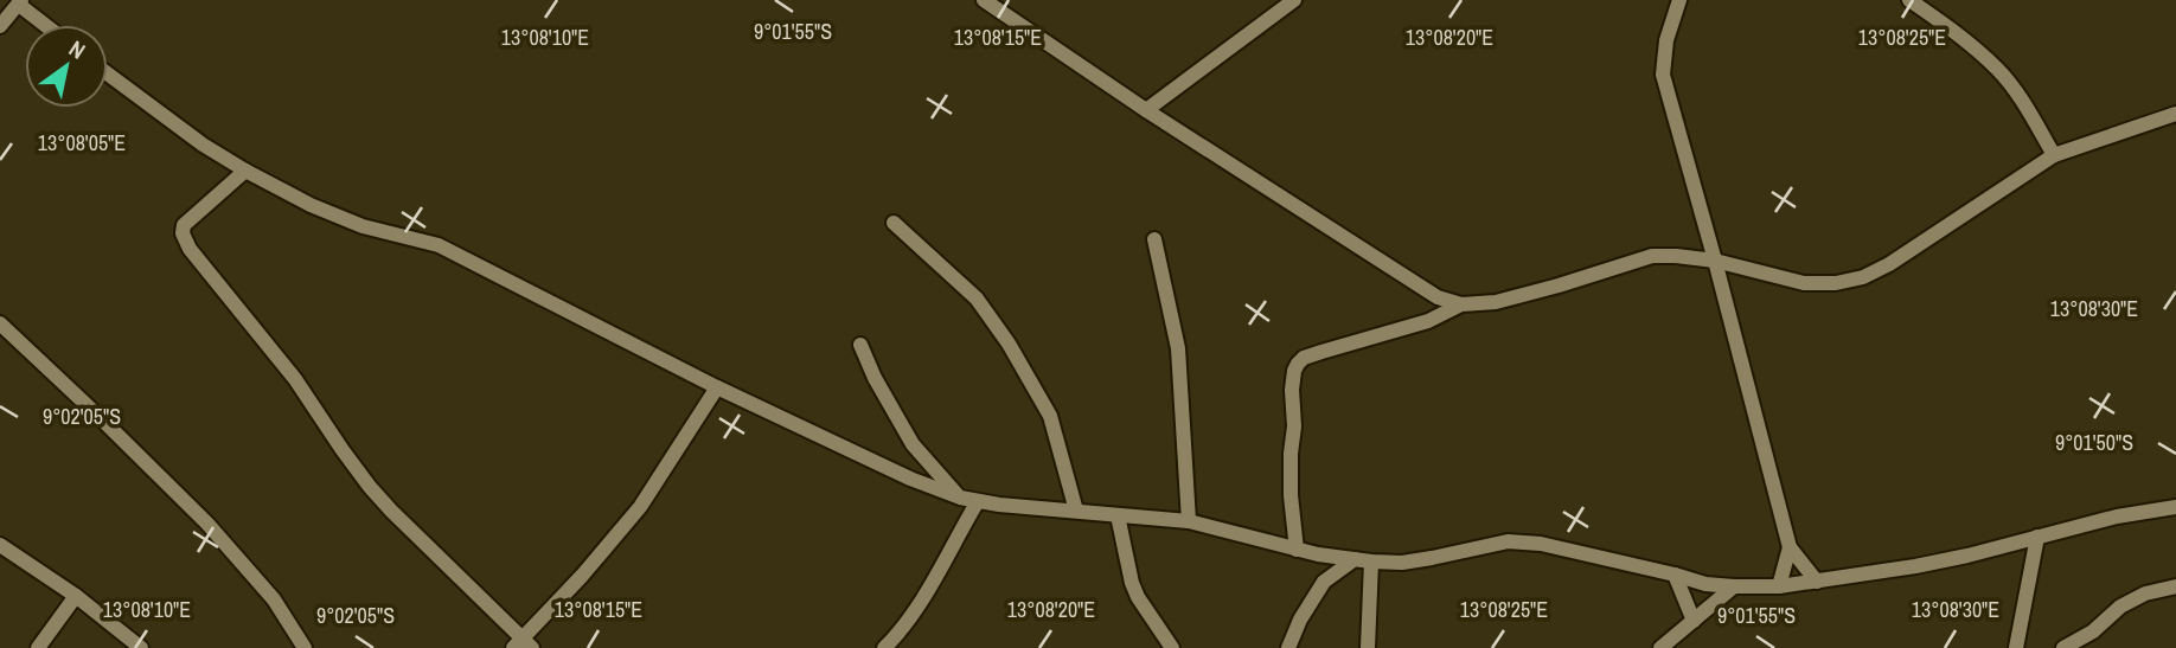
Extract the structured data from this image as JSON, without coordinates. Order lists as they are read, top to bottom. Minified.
{"north":"top right","coordinates":["9°01'55\"S","13°08'25\"E","13°08'10\"E","13°08'15\"E","13°08'20\"E","13°08'05\"E","13°08'30\"E","9°02'05\"S","9°01'50\"S"]}
